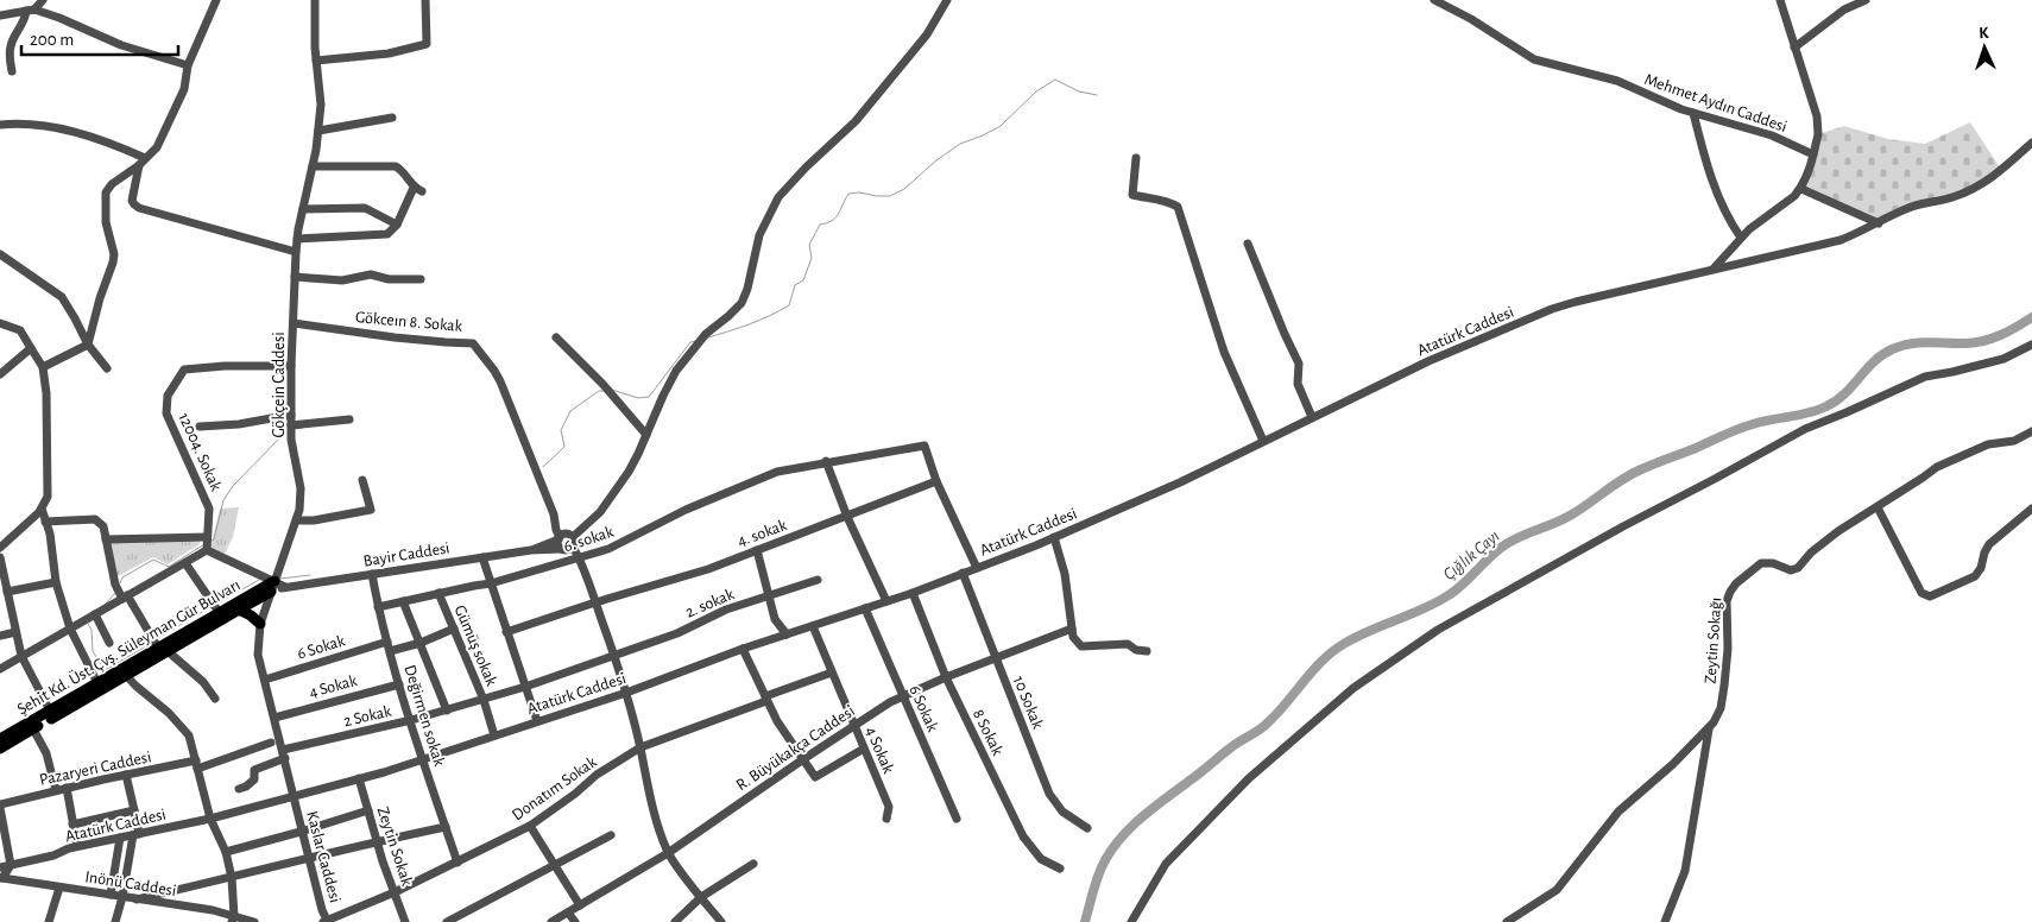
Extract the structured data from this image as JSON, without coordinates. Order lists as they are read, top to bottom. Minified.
{"streets":{"main road":["Şehit Kd. Üst. Çvş. Süleyman Gür Bulvarı"],"street":["Mehmet Aydın Caddesi","Gökceın 8. Sokak","Atatürk Caddesi","Gökçein Caddesi","12004. Sokak","4. sokak","6. sokak","Bayir Caddesi","2. sokak","Zeytin Sokağı","Gümüş sokak","6 Sokak","4 Sokak","10 Sokak","2 Sokak","Değirmen sokak","8 Sokak","R. Büyükakça Caddesi","Pazaryeri Caddesi","Donatım Sokak","Zeytin Sokak","Kaslar Caddesi","Inönü Caddesi"]},"crossings":[["Gökceın 8. Sokak","Atatürk Caddesi"],["Gökceın 8. Sokak","Gökçein Caddesi"],["Gökceın 8. Sokak","4. sokak"],["Gökceın 8. Sokak","6. sokak"],["Gökceın 8. Sokak","Bayir Caddesi"],["Gökceın 8. Sokak","2. sokak"],["Gökceın 8. Sokak","R. Büyükakça Caddesi"],["Gökceın 8. Sokak","Donatım Sokak"],["Atatürk Caddesi","Gökçein Caddesi"],["Atatürk Caddesi","Gümüş sokak"],["Atatürk Caddesi","6 Sokak"],["Atatürk Caddesi","4 Sokak"],["Atatürk Caddesi","10 Sokak"],["Atatürk Caddesi","Değirmen sokak"],["Atatürk Caddesi","8 Sokak"],["Atatürk Caddesi","Zeytin Sokak"],["Atatürk Caddesi","Kaslar Caddesi"],["Gökçein Caddesi","12004. Sokak"],["Gökçein Caddesi","Bayir Caddesi"],["Gökçein Caddesi","Şehit Kd. Üst. Çvş. Süleyman Gür Bulvarı"],["Gökçein Caddesi","6 Sokak"],["Gökçein Caddesi","4 Sokak"],["Gökçein Caddesi","2 Sokak"],["Gökçein Caddesi","Kaslar Caddesi"],["4. sokak","6. sokak"],["6. sokak","Gümüş sokak"],["Bayir Caddesi","Şehit Kd. Üst. Çvş. Süleyman Gür Bulvarı"],["Bayir Caddesi","Değirmen sokak"],["2. sokak","2 Sokak"],["Gümüş sokak","2 Sokak"],["Gümüş sokak","Değirmen sokak"],["6 Sokak","Değirmen sokak"],["6 Sokak","R. Büyükakça Caddesi"],["4 Sokak","Değirmen sokak"],["4 Sokak","R. Büyükakça Caddesi"],["4 Sokak","Donatım Sokak"],["10 Sokak","R. Büyükakça Caddesi"],["2 Sokak","Değirmen sokak"],["Değirmen sokak","Donatım Sokak"],["8 Sokak","R. Büyükakça Caddesi"],["Donatım Sokak","Zeytin Sokak"],["Donatım Sokak","Kaslar Caddesi"]],"water":["Çığlık Çayı"],"scale_bar":"200 m","north":"top"}
